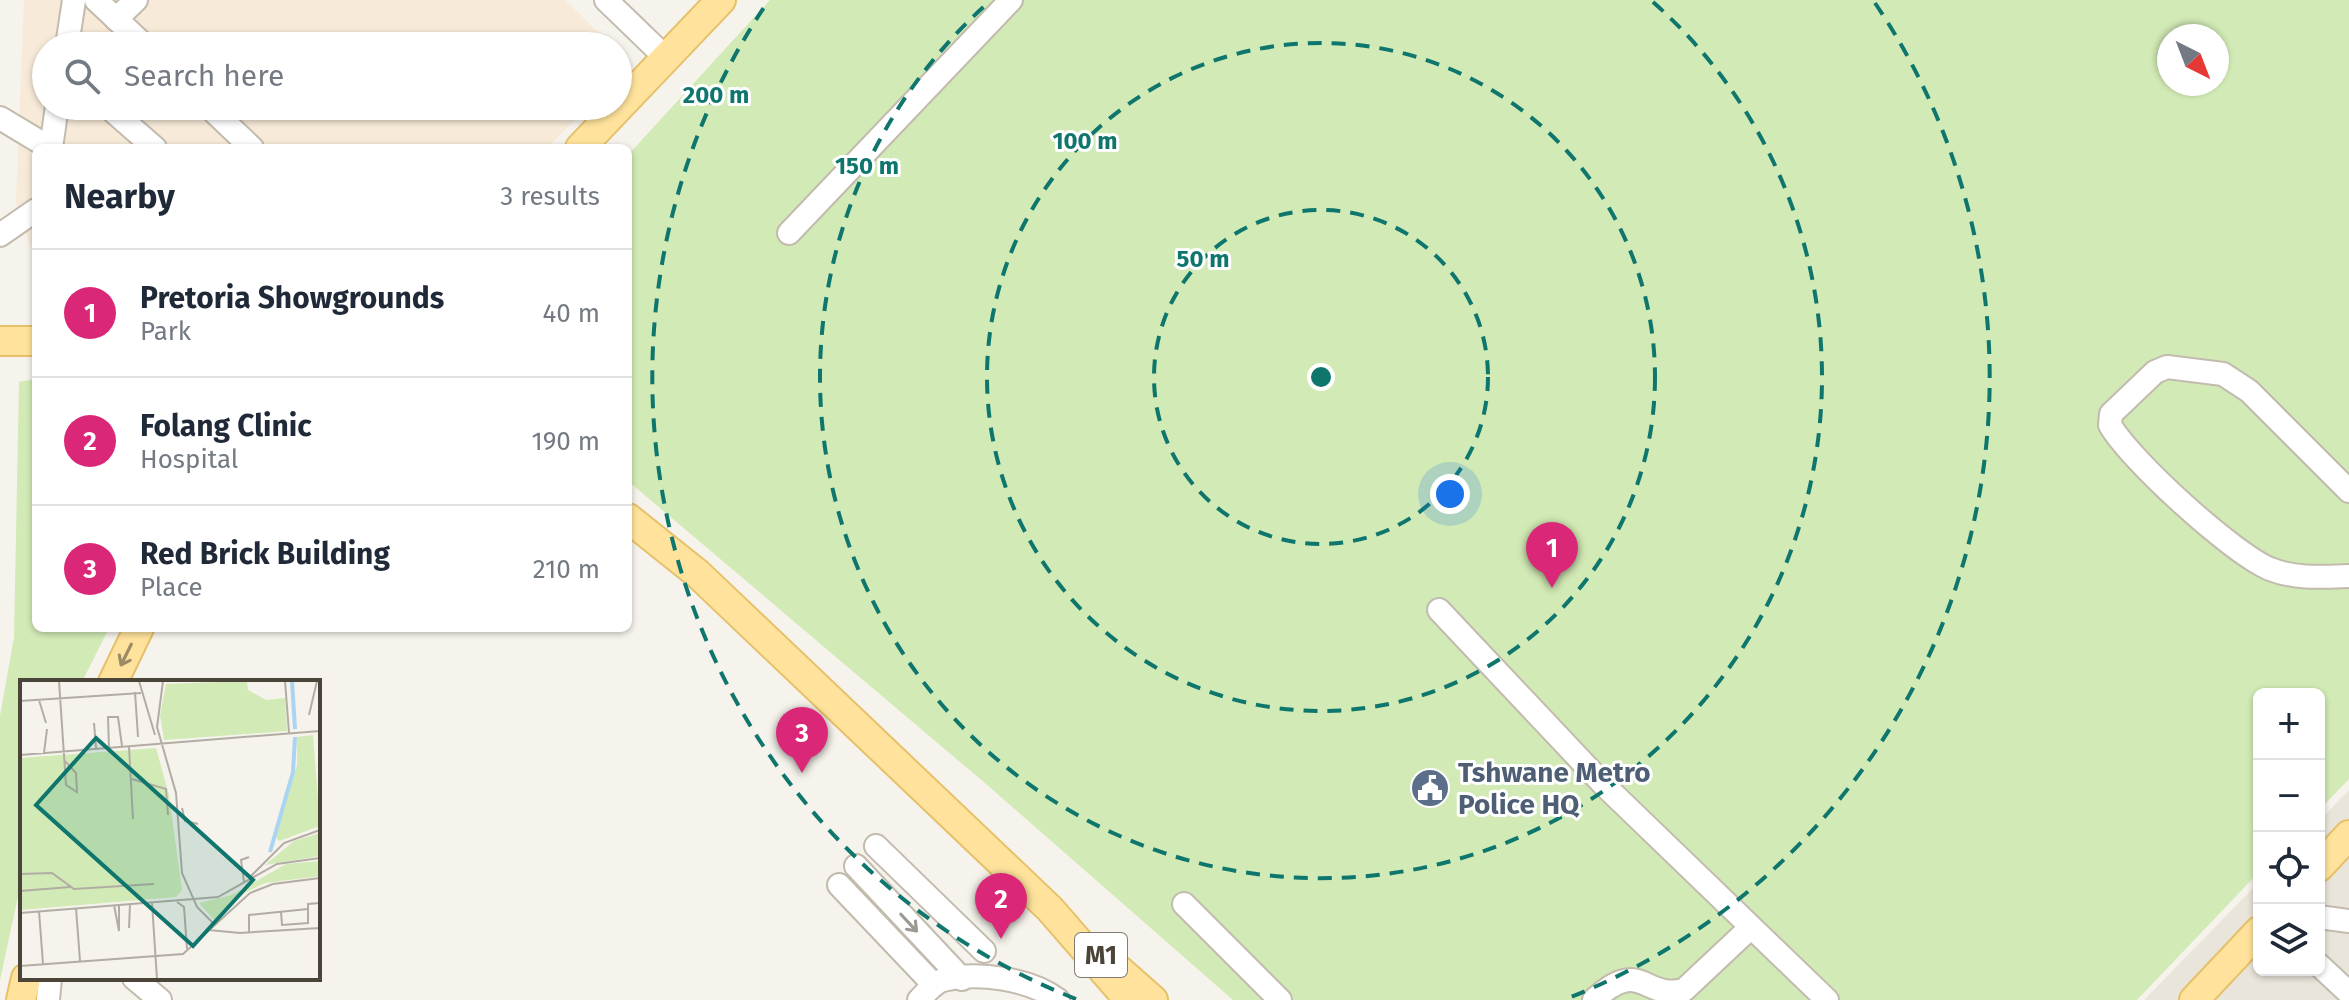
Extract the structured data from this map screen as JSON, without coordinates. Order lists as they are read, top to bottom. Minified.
{"streets":{"main road":["M1"]},"places":{"public building":["Tshwane Metro Police HQ"]},"north":"bottom right","page":{"search":"Search here","heading":["Nearby","3 results"],"list":[{"mark":"1","name":"Pretoria Showgrounds","note":"Park","value":"40 m"},{"mark":"2","name":"Folang Clinic","note":"Hospital","value":"190 m"},{"mark":"3","name":"Red Brick Building","note":"Place","value":"210 m"}],"pins":["1","3","2"],"map_buttons":["+","−"]},"rings":["200 m","100 m","150 m","50 m"]}
